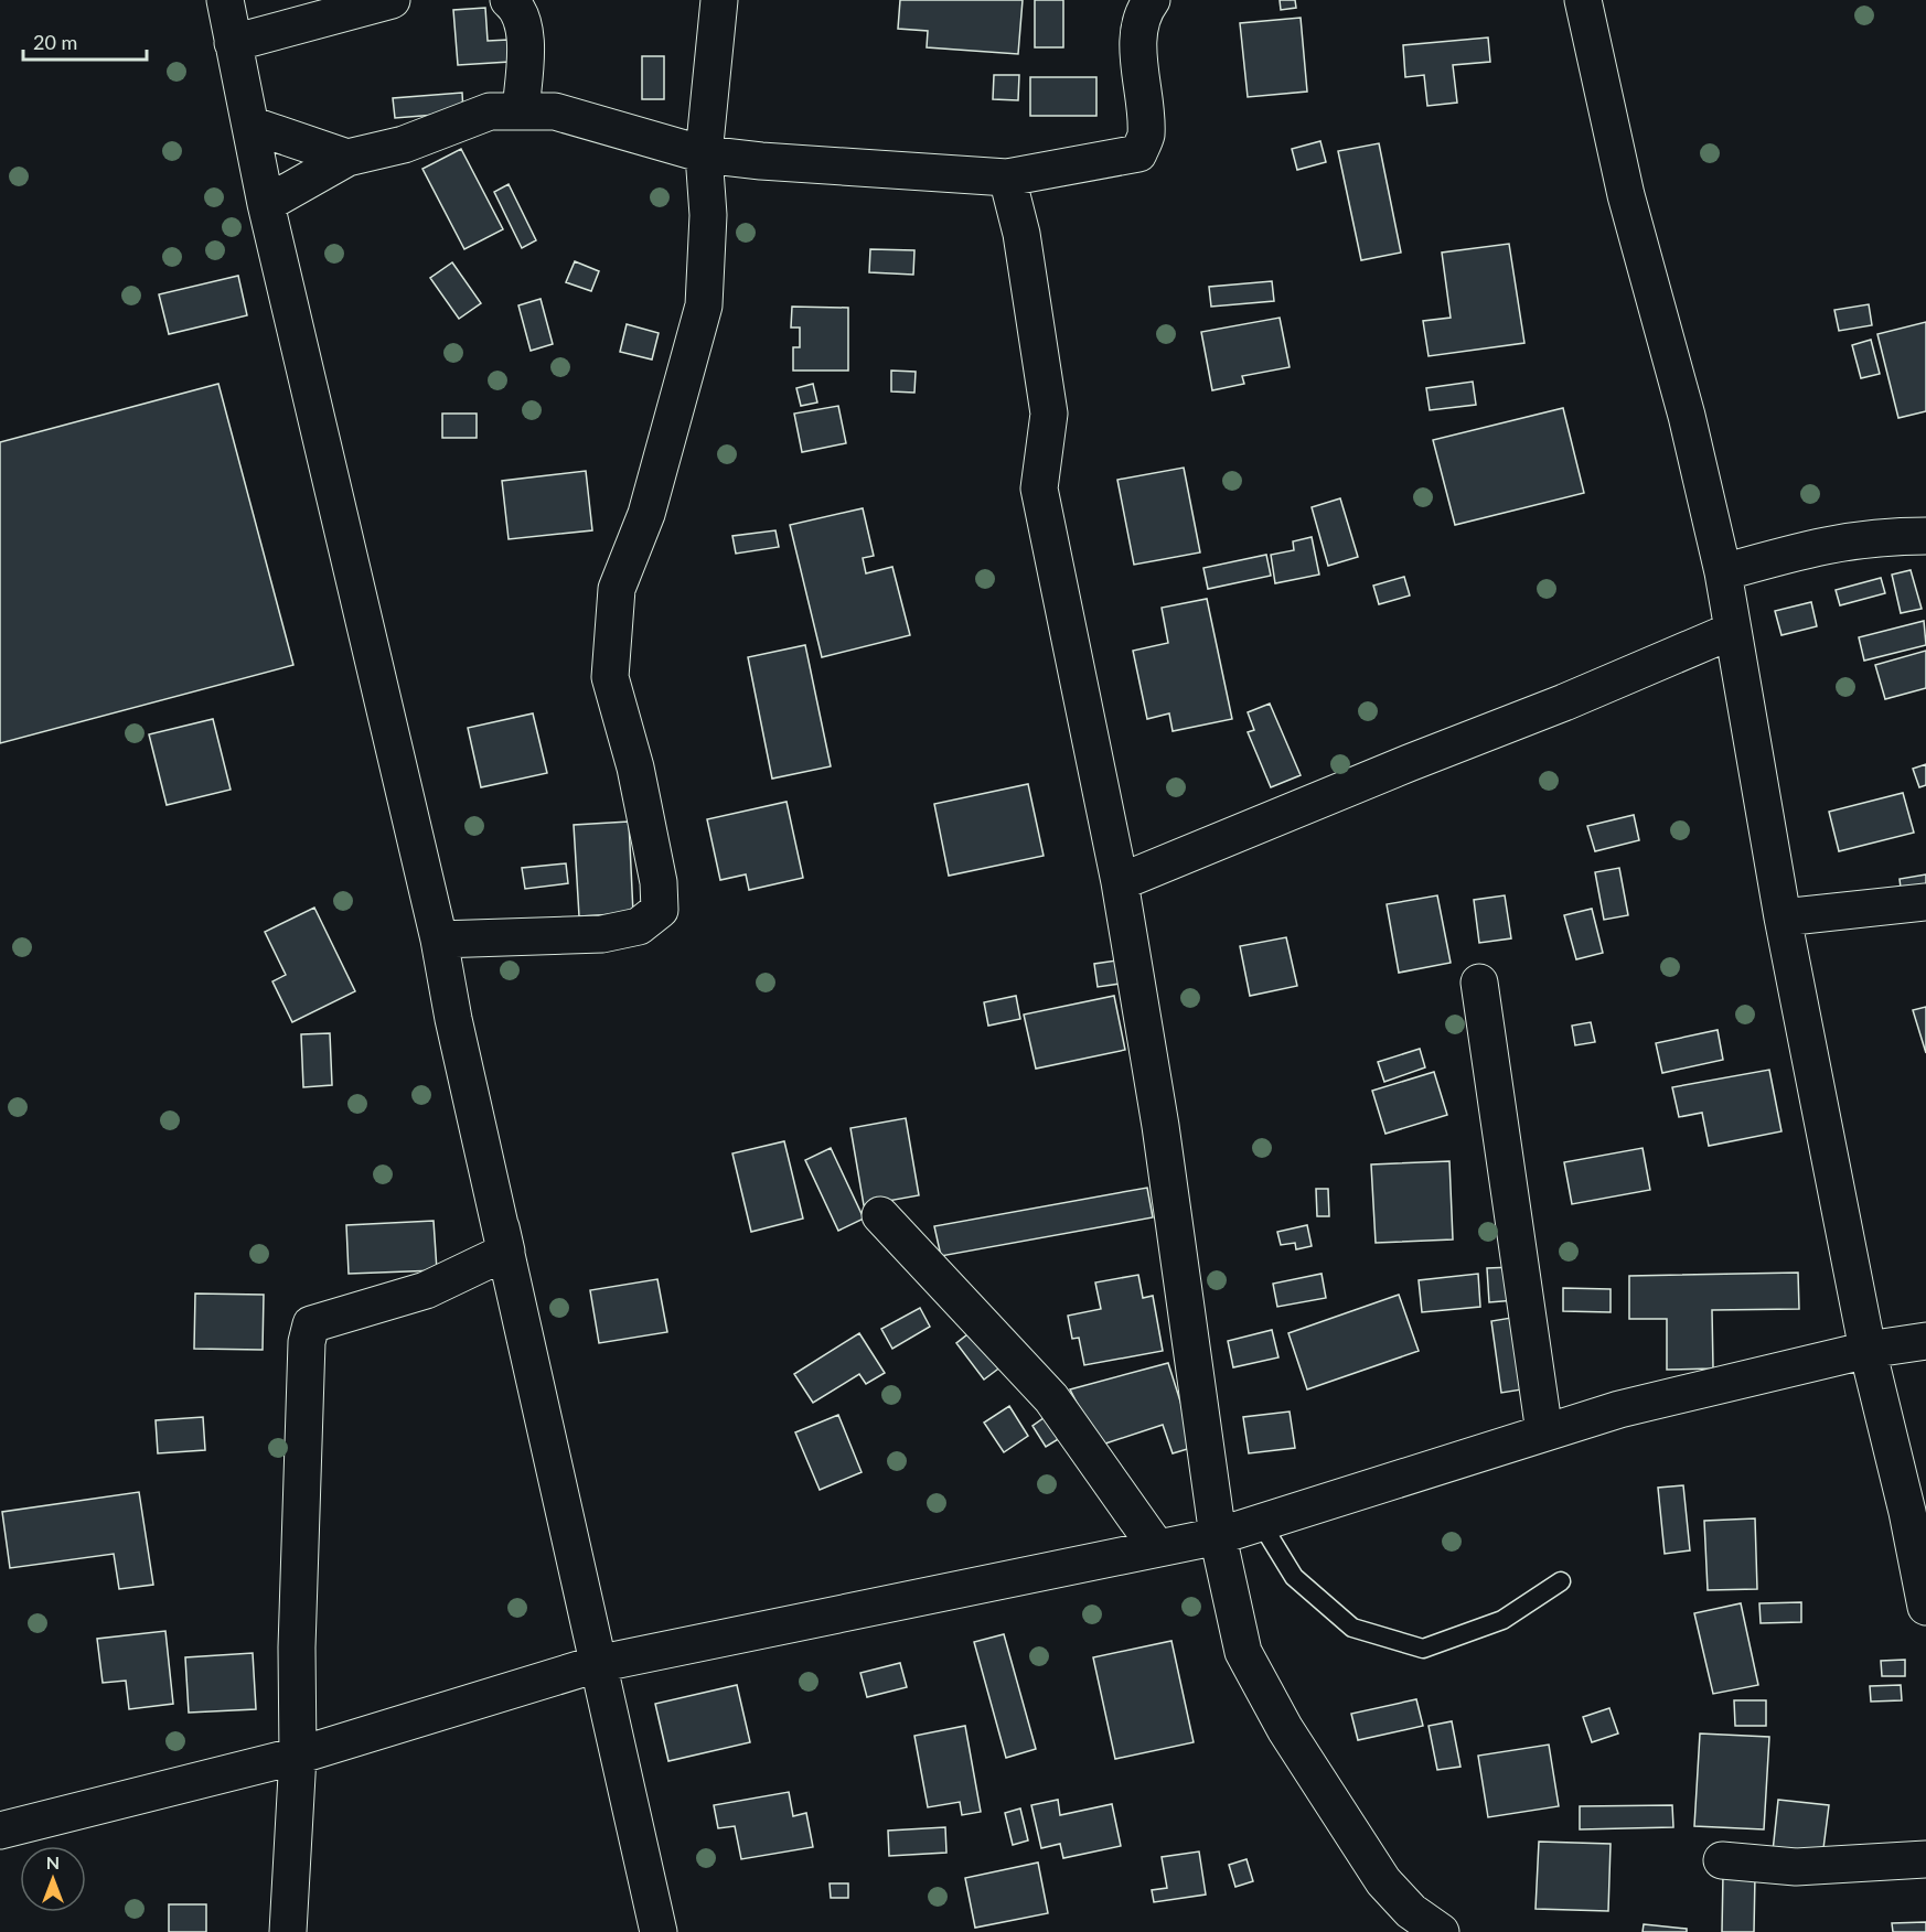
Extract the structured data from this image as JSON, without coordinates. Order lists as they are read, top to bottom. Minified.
{"scale_bar":"20 m","north":"top"}
